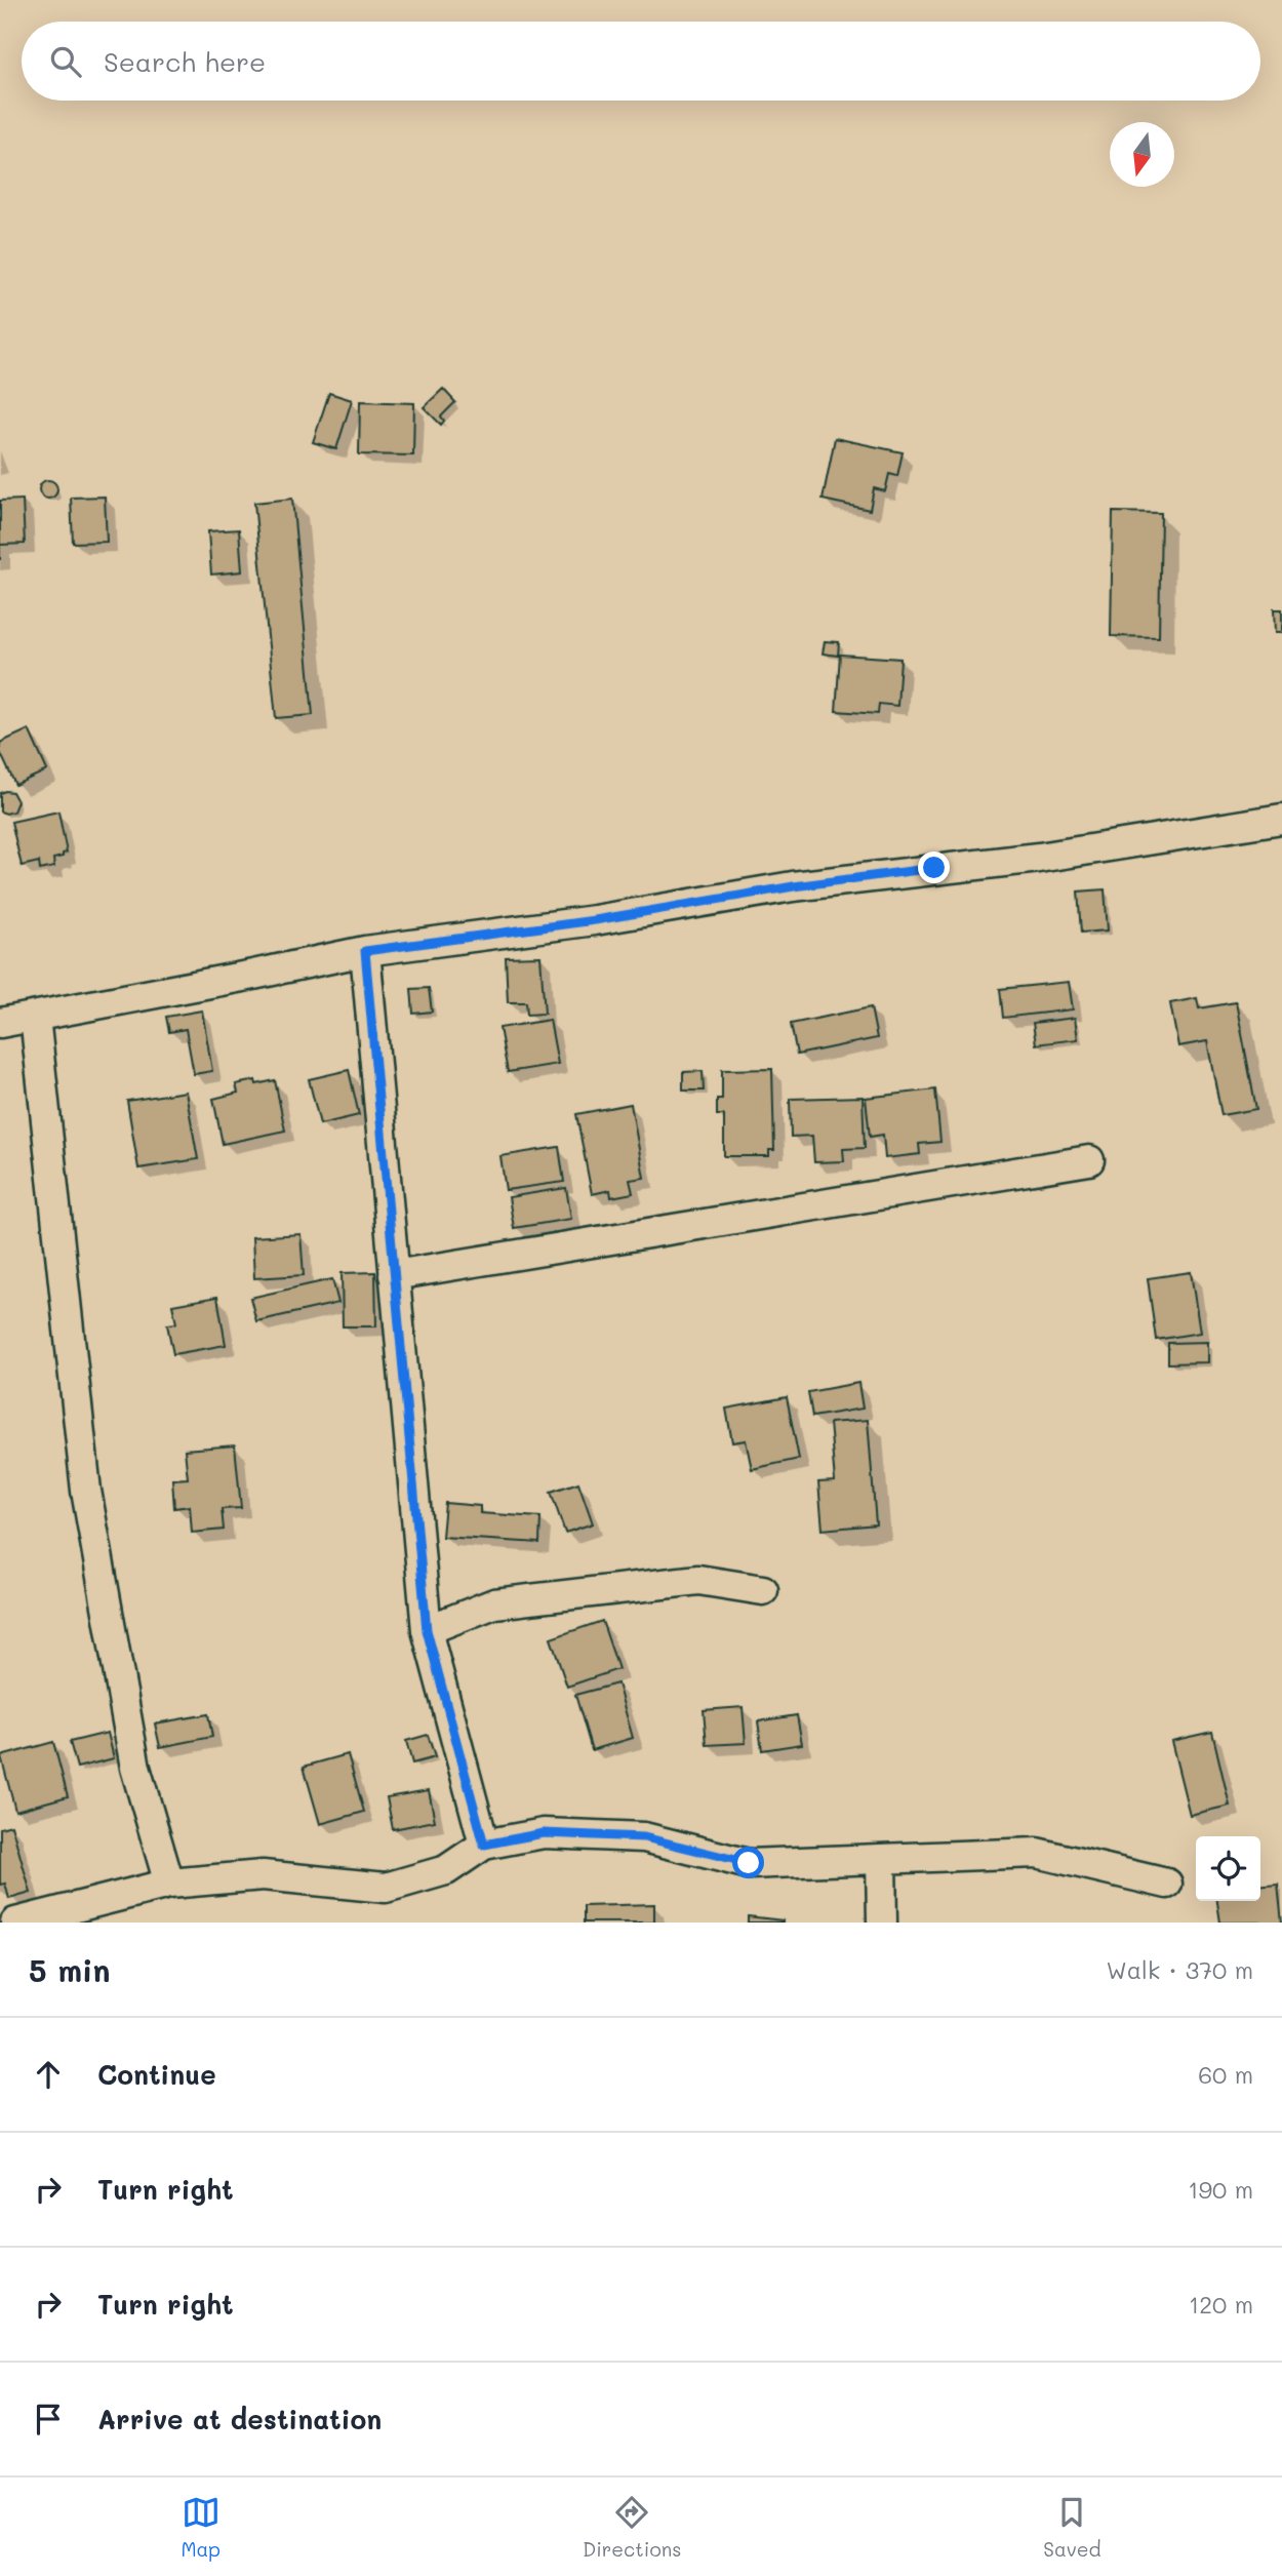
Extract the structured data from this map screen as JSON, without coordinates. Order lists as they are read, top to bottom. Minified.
{"north":"bottom","page":{"search":"Search here","heading":["5 min","Walk · 370 m"],"list":[["Continue","60 m"],["Turn right","190 m"],["Turn right","120 m"],"Arrive at destination"],"nav":["Map","Directions","Saved"]}}
